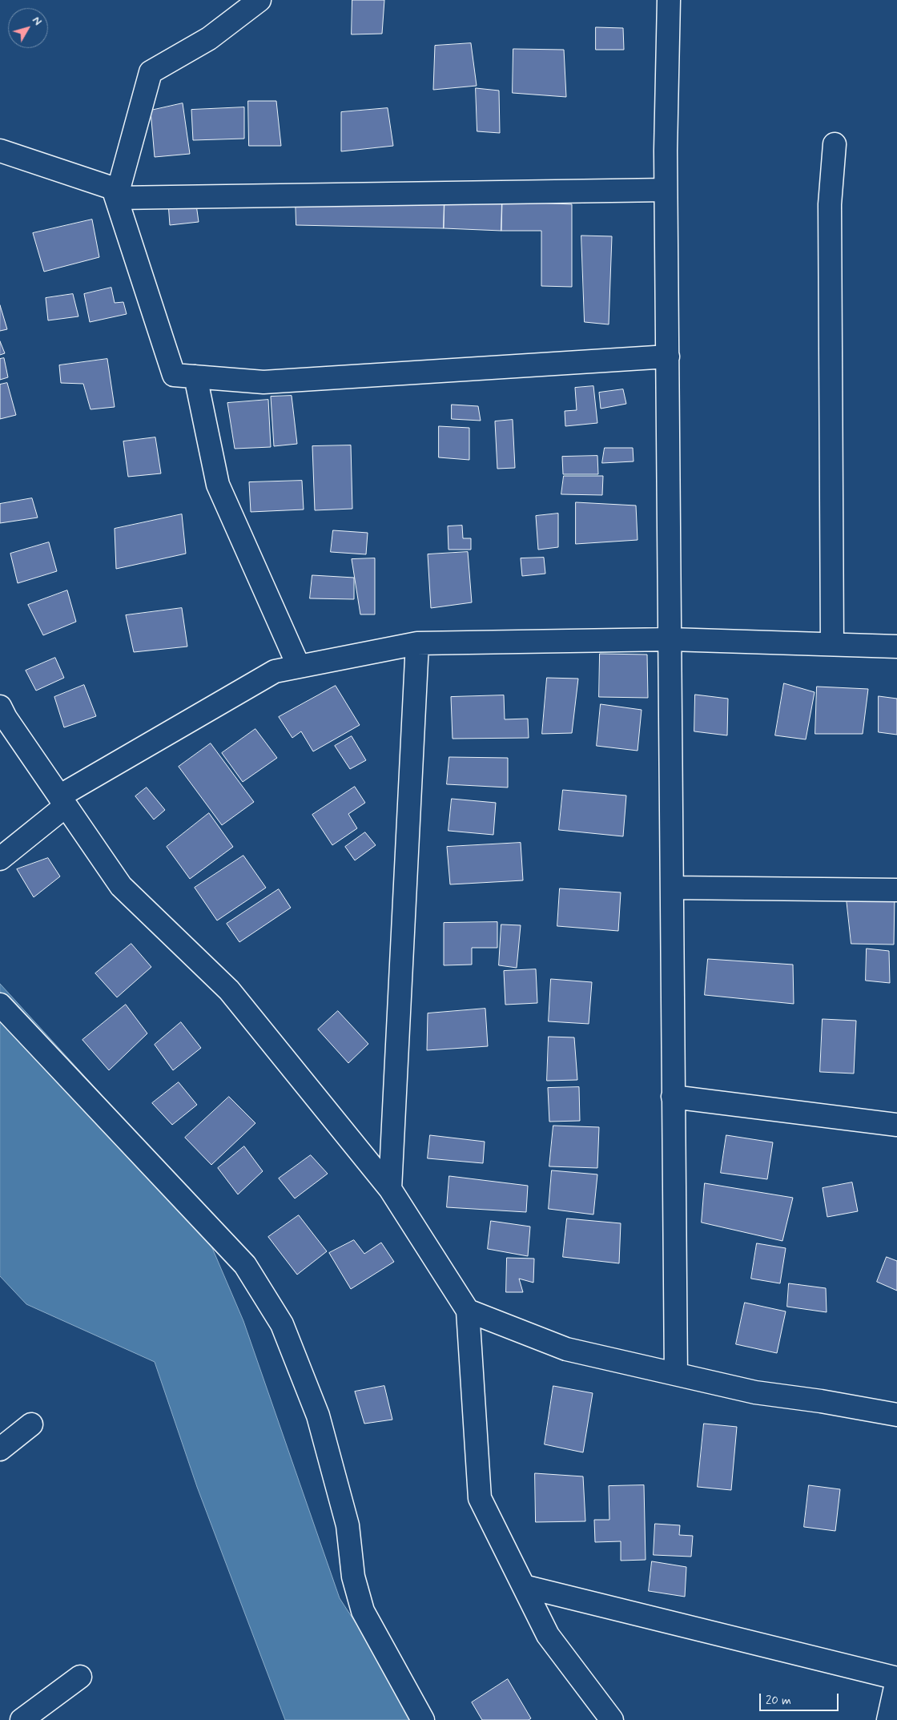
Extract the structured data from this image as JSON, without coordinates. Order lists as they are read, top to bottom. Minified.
{"scale_bar":"20 m","north":"top right"}
